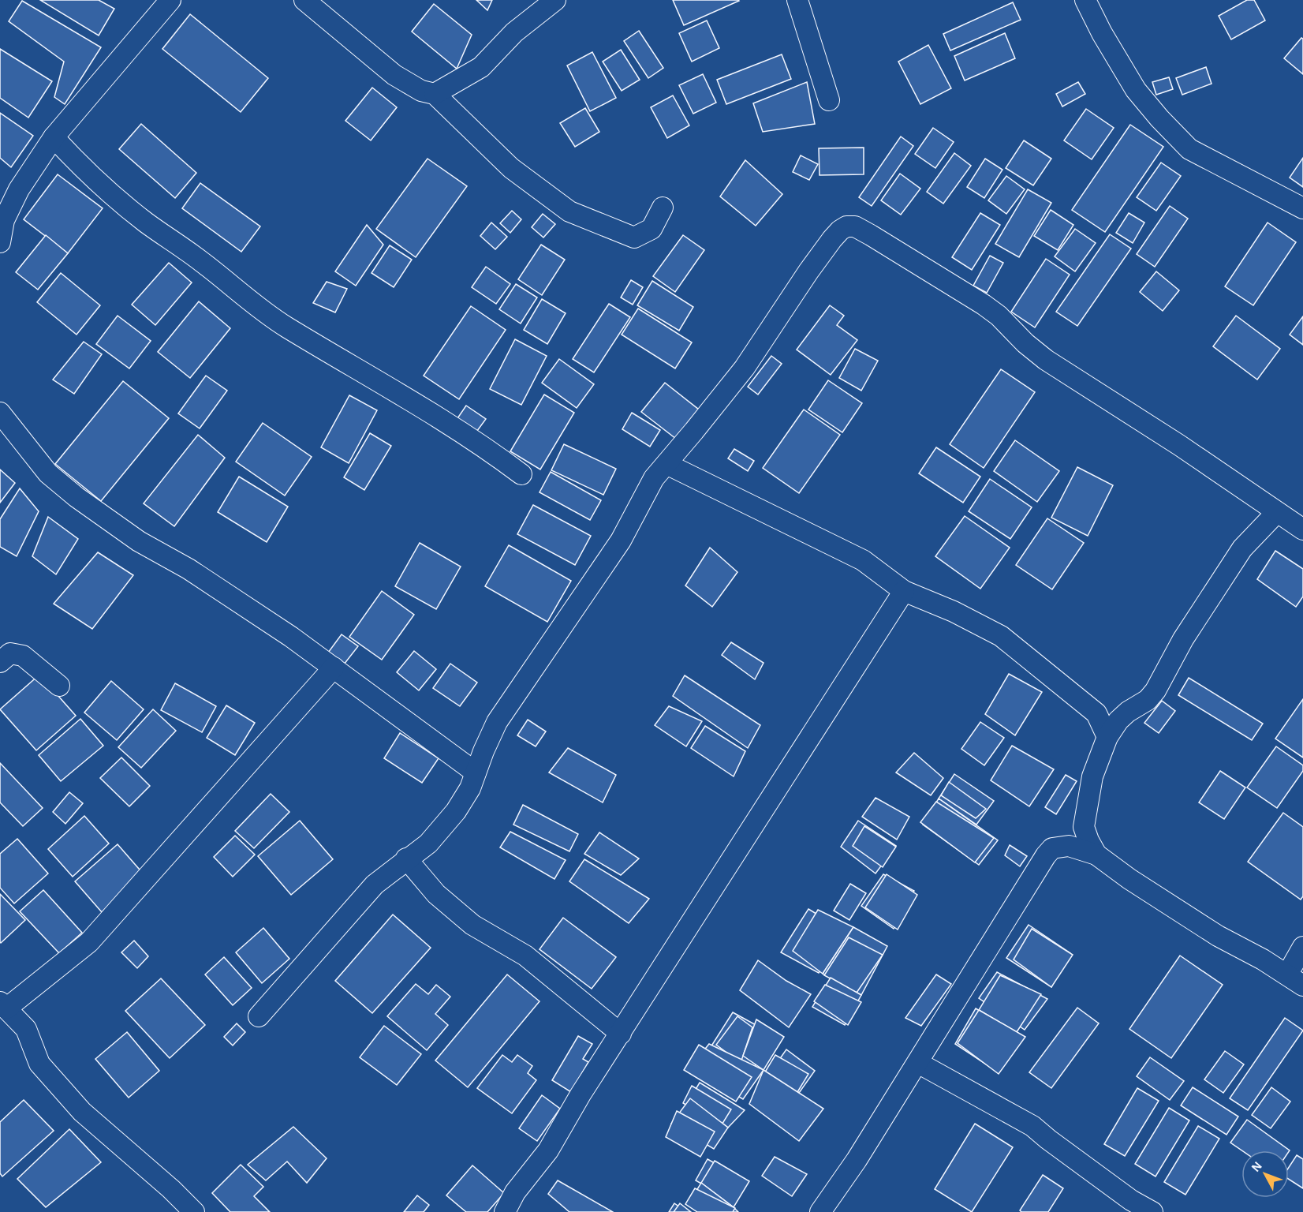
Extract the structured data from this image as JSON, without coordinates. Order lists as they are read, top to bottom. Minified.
{"north":"top left"}
